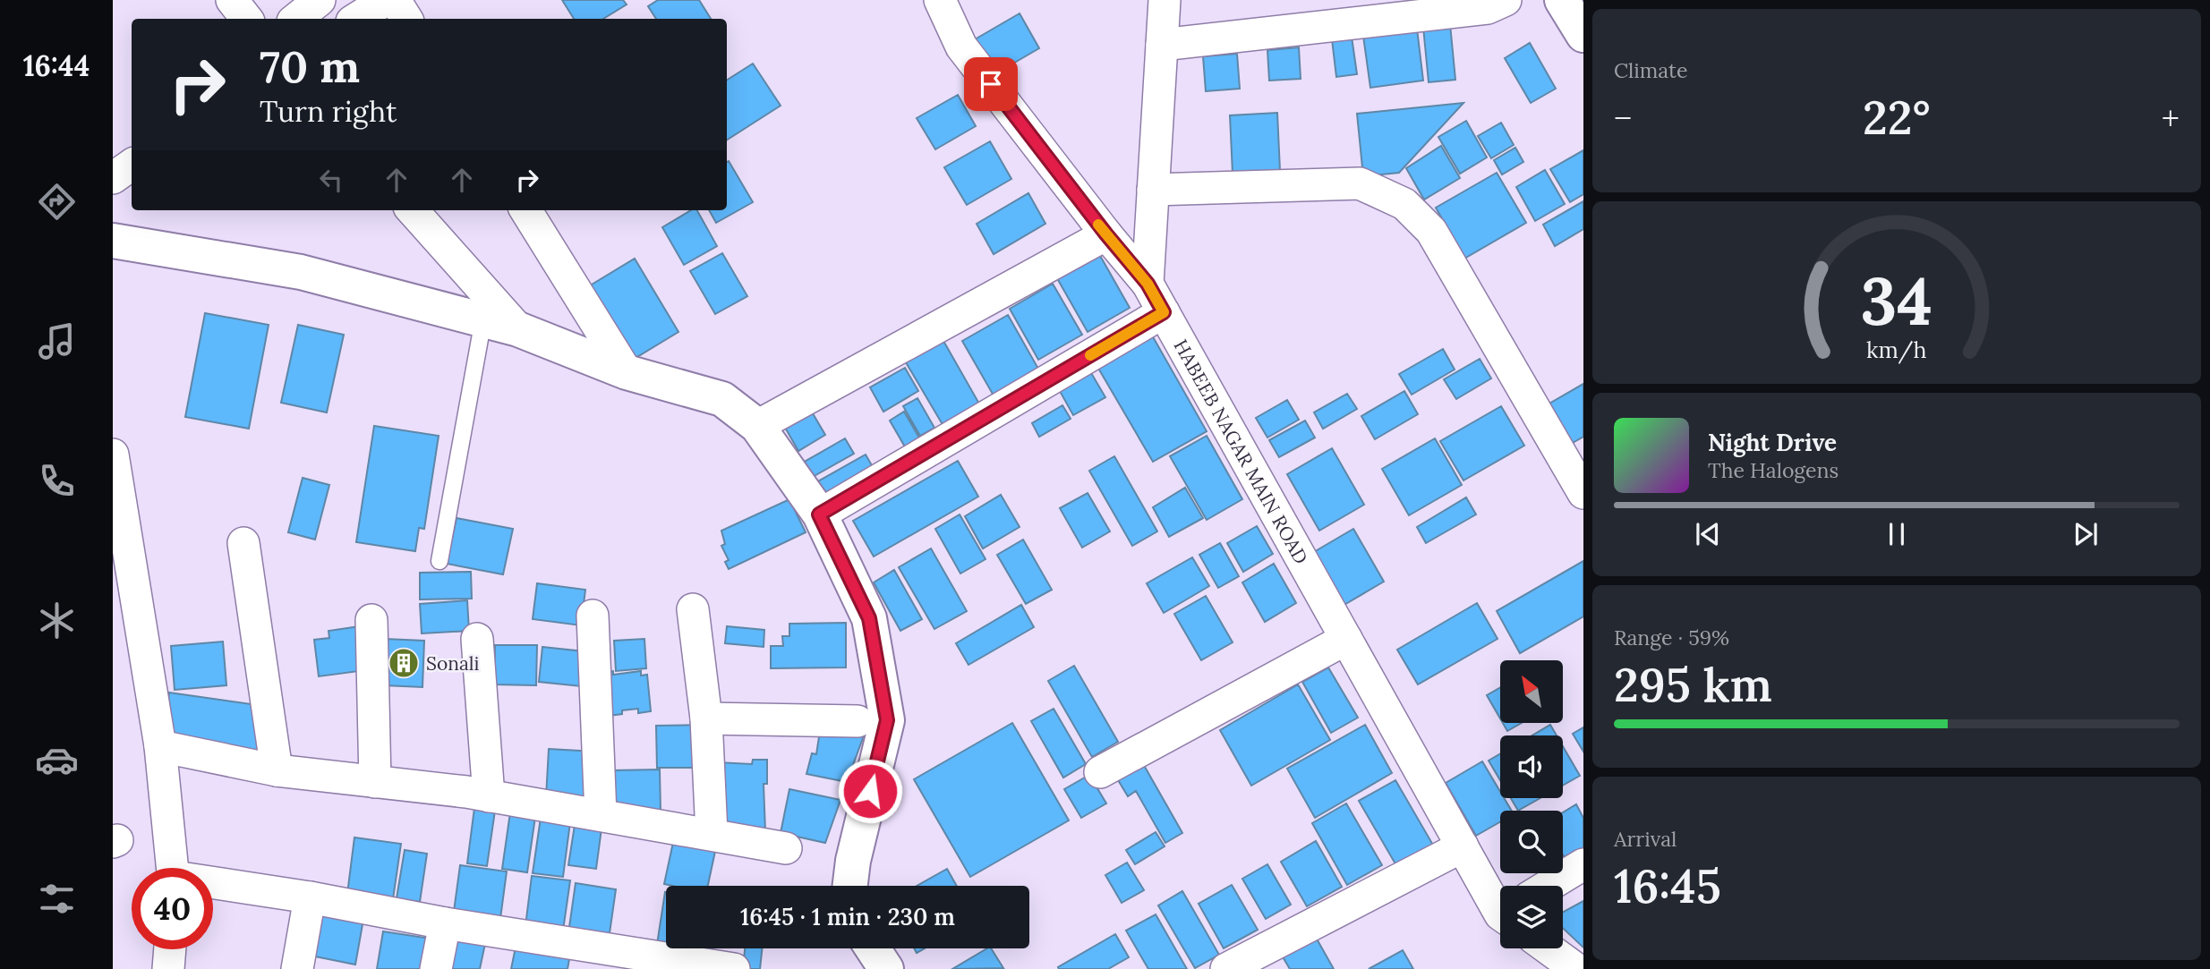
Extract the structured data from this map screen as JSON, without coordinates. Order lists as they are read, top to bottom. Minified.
{"streets":{"street":["HABEEB NAGAR MAIN ROAD"]},"places":{"building":["Sonali"]},"north":"top left","page":{"tabs":"16:44","tile":["Climate",["Range · 59%","295 km"],["Arrival","16:45"]],"turn":["70 m","Turn right"],"heat":["−","22°","+"],"song":["Night Drive","The Halogens"],"limit":"40","trip":"16:45 · 1 min · 230 m","gauge":["34","km/h"]}}
